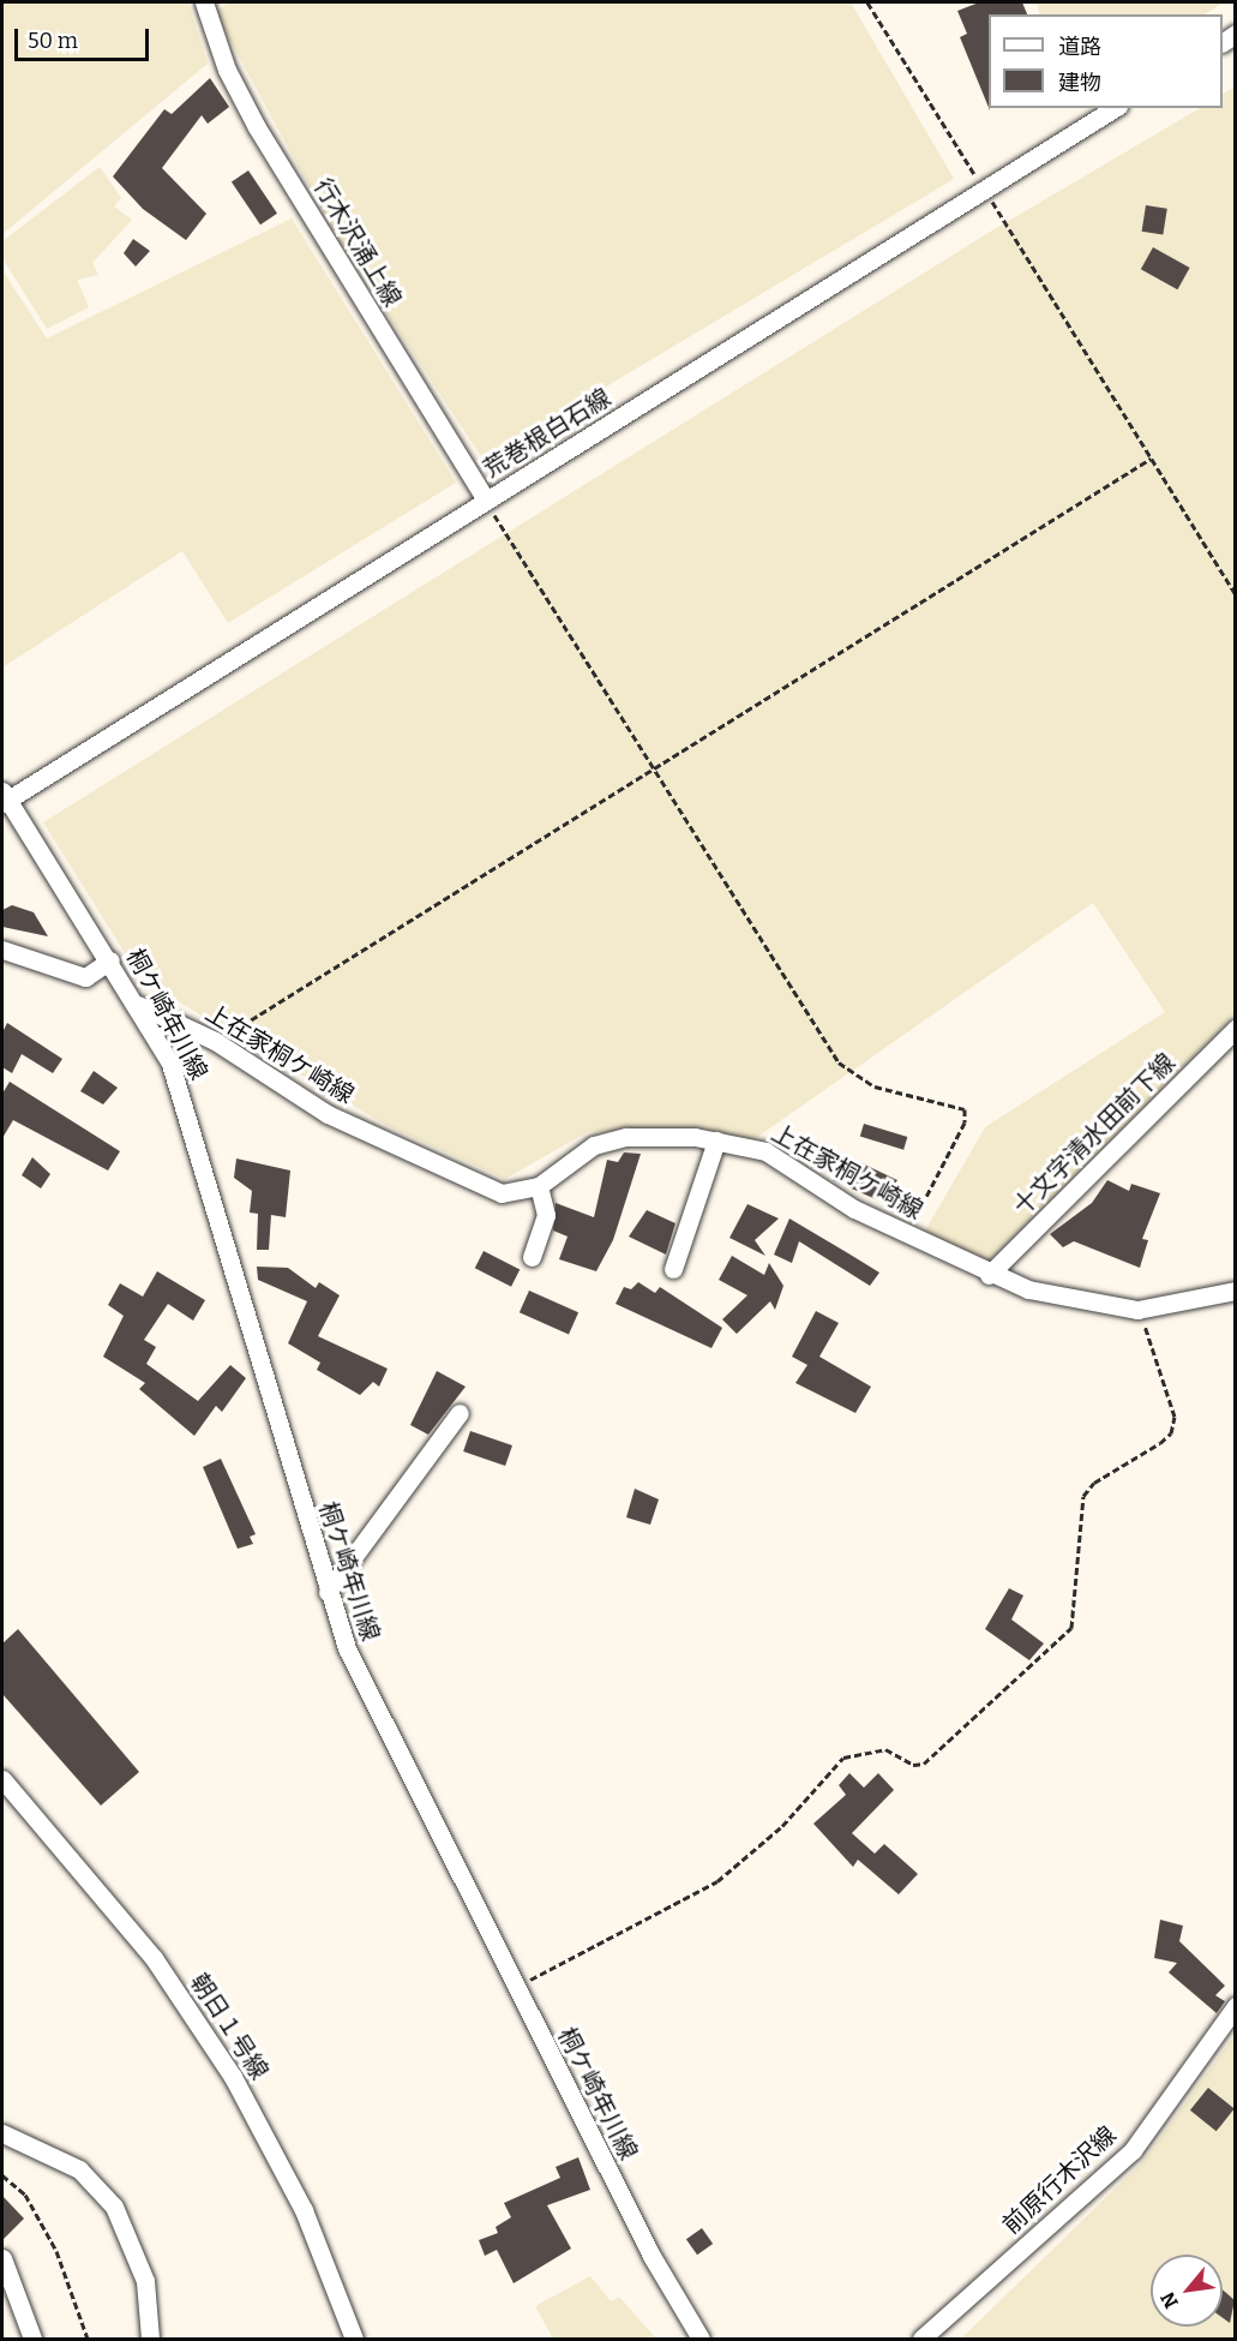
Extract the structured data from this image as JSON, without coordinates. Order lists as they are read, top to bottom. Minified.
{"streets":{"street":["行木沢涌上線","荒巻根白石線","桐ケ崎年川線","上在家桐ケ崎線","十文字清水田前下線","朝日１号線","前原行木沢線"]},"crossings":[["行木沢涌上線","荒巻根白石線"],["荒巻根白石線","桐ケ崎年川線"],["桐ケ崎年川線","上在家桐ケ崎線"],["上在家桐ケ崎線","十文字清水田前下線"]],"legend":["道路","建物"],"scale_bar":"50 m","north":"bottom left"}
